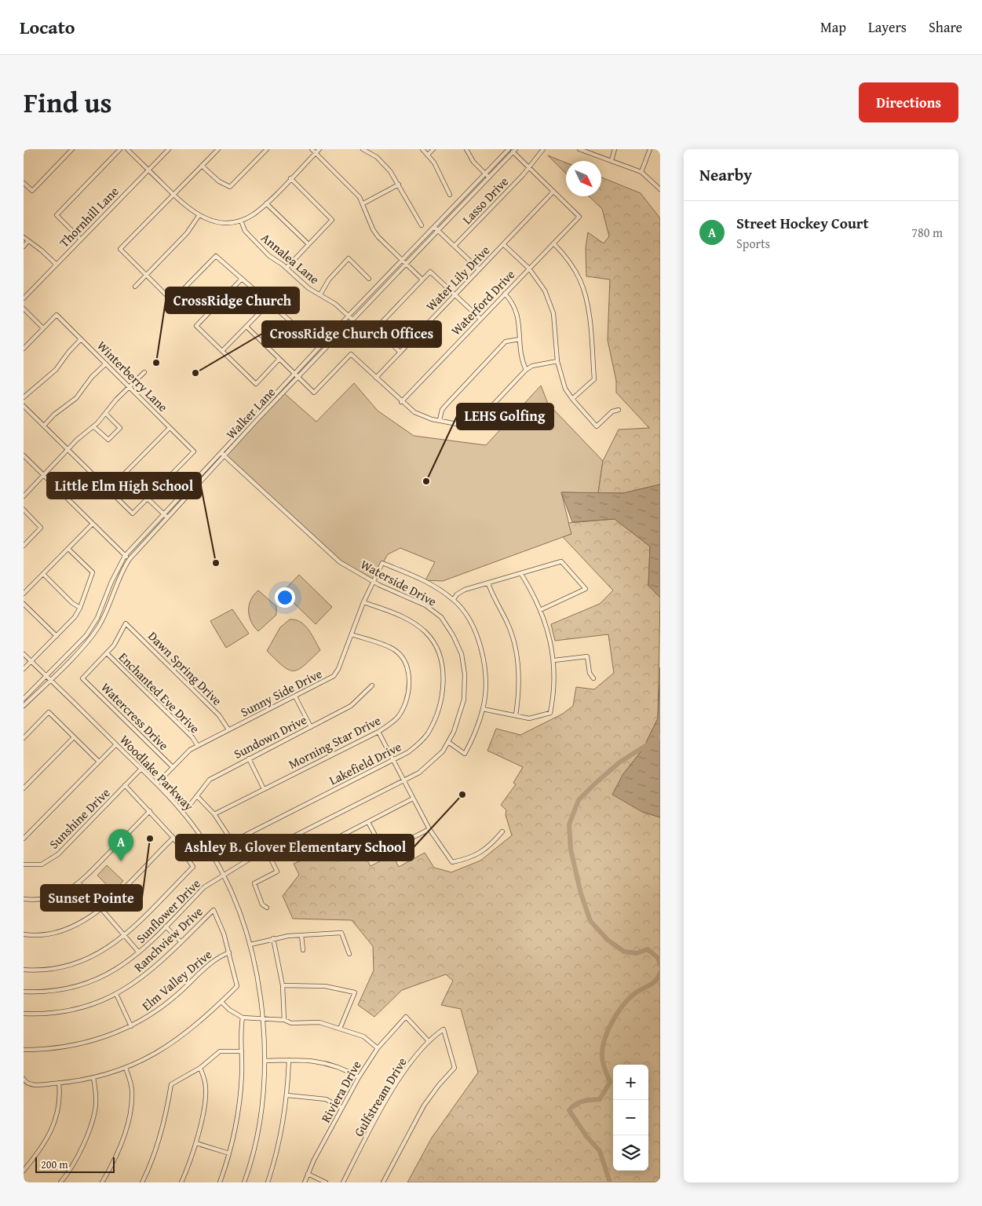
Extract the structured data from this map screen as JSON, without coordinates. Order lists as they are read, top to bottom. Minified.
{"streets":{"street":["Lasso Drive","Thornhill Lane","Annalea Lane","Water Lily Drive","Waterford Drive","Winterberry Lane","Walker Lane","Waterside Drive","Dawn Spring Drive","Enchanted Eve Drive","Sunny Side Drive","Watercress Drive","Sundown Drive","Morning Star Drive","Lakefield Drive","Woodlake Parkway","Sunshine Drive","Sunflower Drive","Ranchview Drive","Elm Valley Drive","Riviera Drive","Gulfstream Drive"]},"crossings":[["Annalea Lane","Walker Lane"],["Water Lily Drive","Waterford Drive"],["Walker Lane","Waterside Drive"],["Walker Lane","Woodlake Parkway"],["Waterside Drive","Sunny Side Drive"],["Waterside Drive","Sunflower Drive"],["Dawn Spring Drive","Enchanted Eve Drive"],["Dawn Spring Drive","Sunny Side Drive"],["Dawn Spring Drive","Watercress Drive"],["Enchanted Eve Drive","Sunny Side Drive"],["Enchanted Eve Drive","Watercress Drive"],["Sunny Side Drive","Watercress Drive"],["Sunny Side Drive","Morning Star Drive"],["Sunny Side Drive","Lakefield Drive"],["Sunny Side Drive","Woodlake Parkway"],["Sundown Drive","Woodlake Parkway"],["Morning Star Drive","Lakefield Drive"],["Woodlake Parkway","Sunshine Drive"],["Woodlake Parkway","Sunflower Drive"],["Ranchview Drive","Elm Valley Drive"],["Riviera Drive","Gulfstream Drive"]],"places":["CrossRidge Church","CrossRidge Church Offices","LEHS Golfing","Little Elm High School","Ashley B. Glover Elementary School","Sunset Pointe"],"scale_bar":"200 m","north":"bottom right","page":{"header":"Locato","nav":["Map","Layers","Share"],"title":"Find us","buttons":"Directions","heading":"Nearby","list":[{"mark":"A","name":"Street Hockey Court","note":"Sports","value":"780 m"}],"pins":"A","map_buttons":["+","−"],"scale":"200 m"}}
